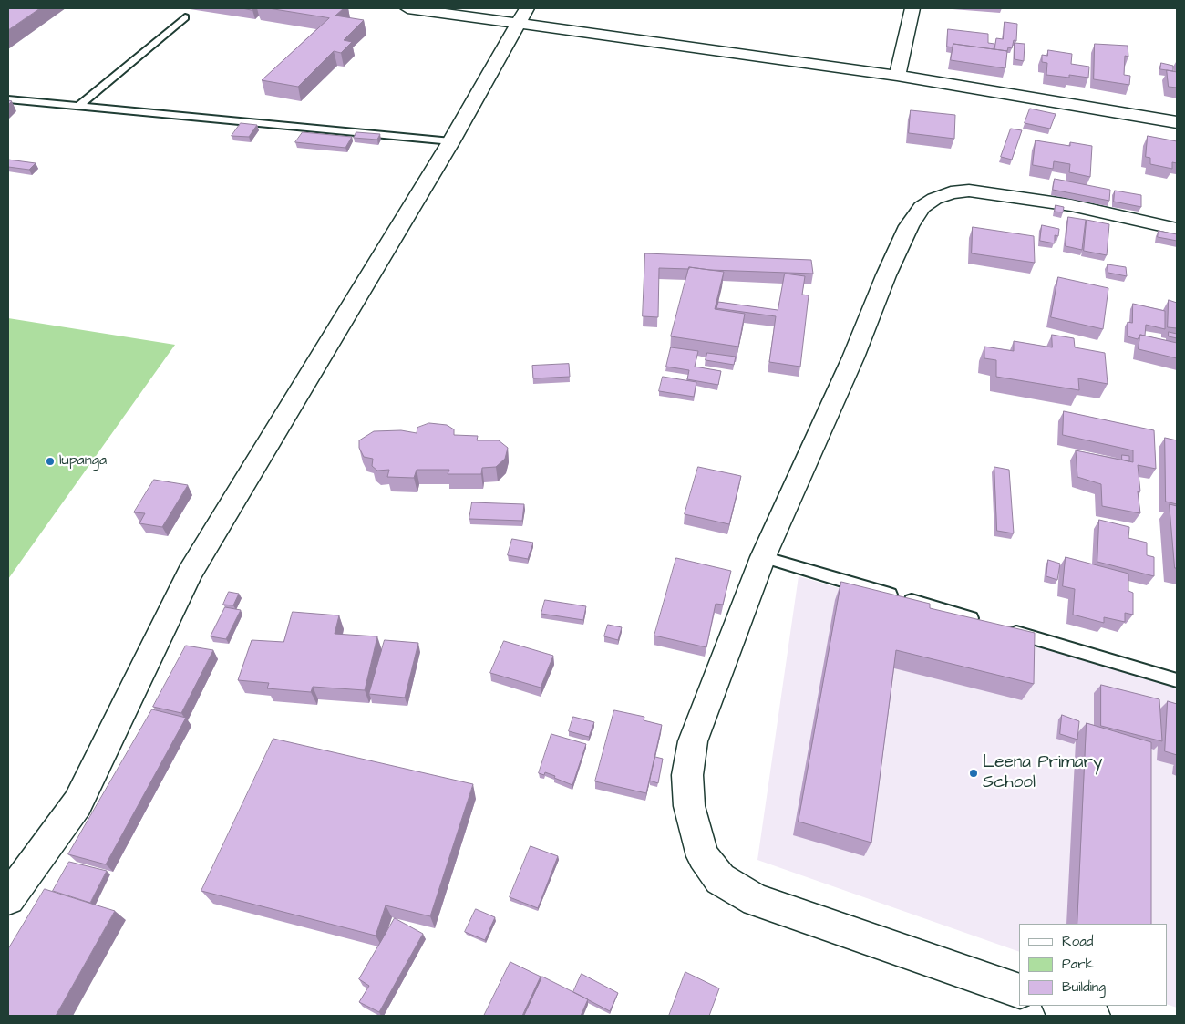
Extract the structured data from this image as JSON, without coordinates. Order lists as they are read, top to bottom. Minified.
{"places":["lupanga","Leena Primary School"],"legend":["Road","Park","Building"]}
